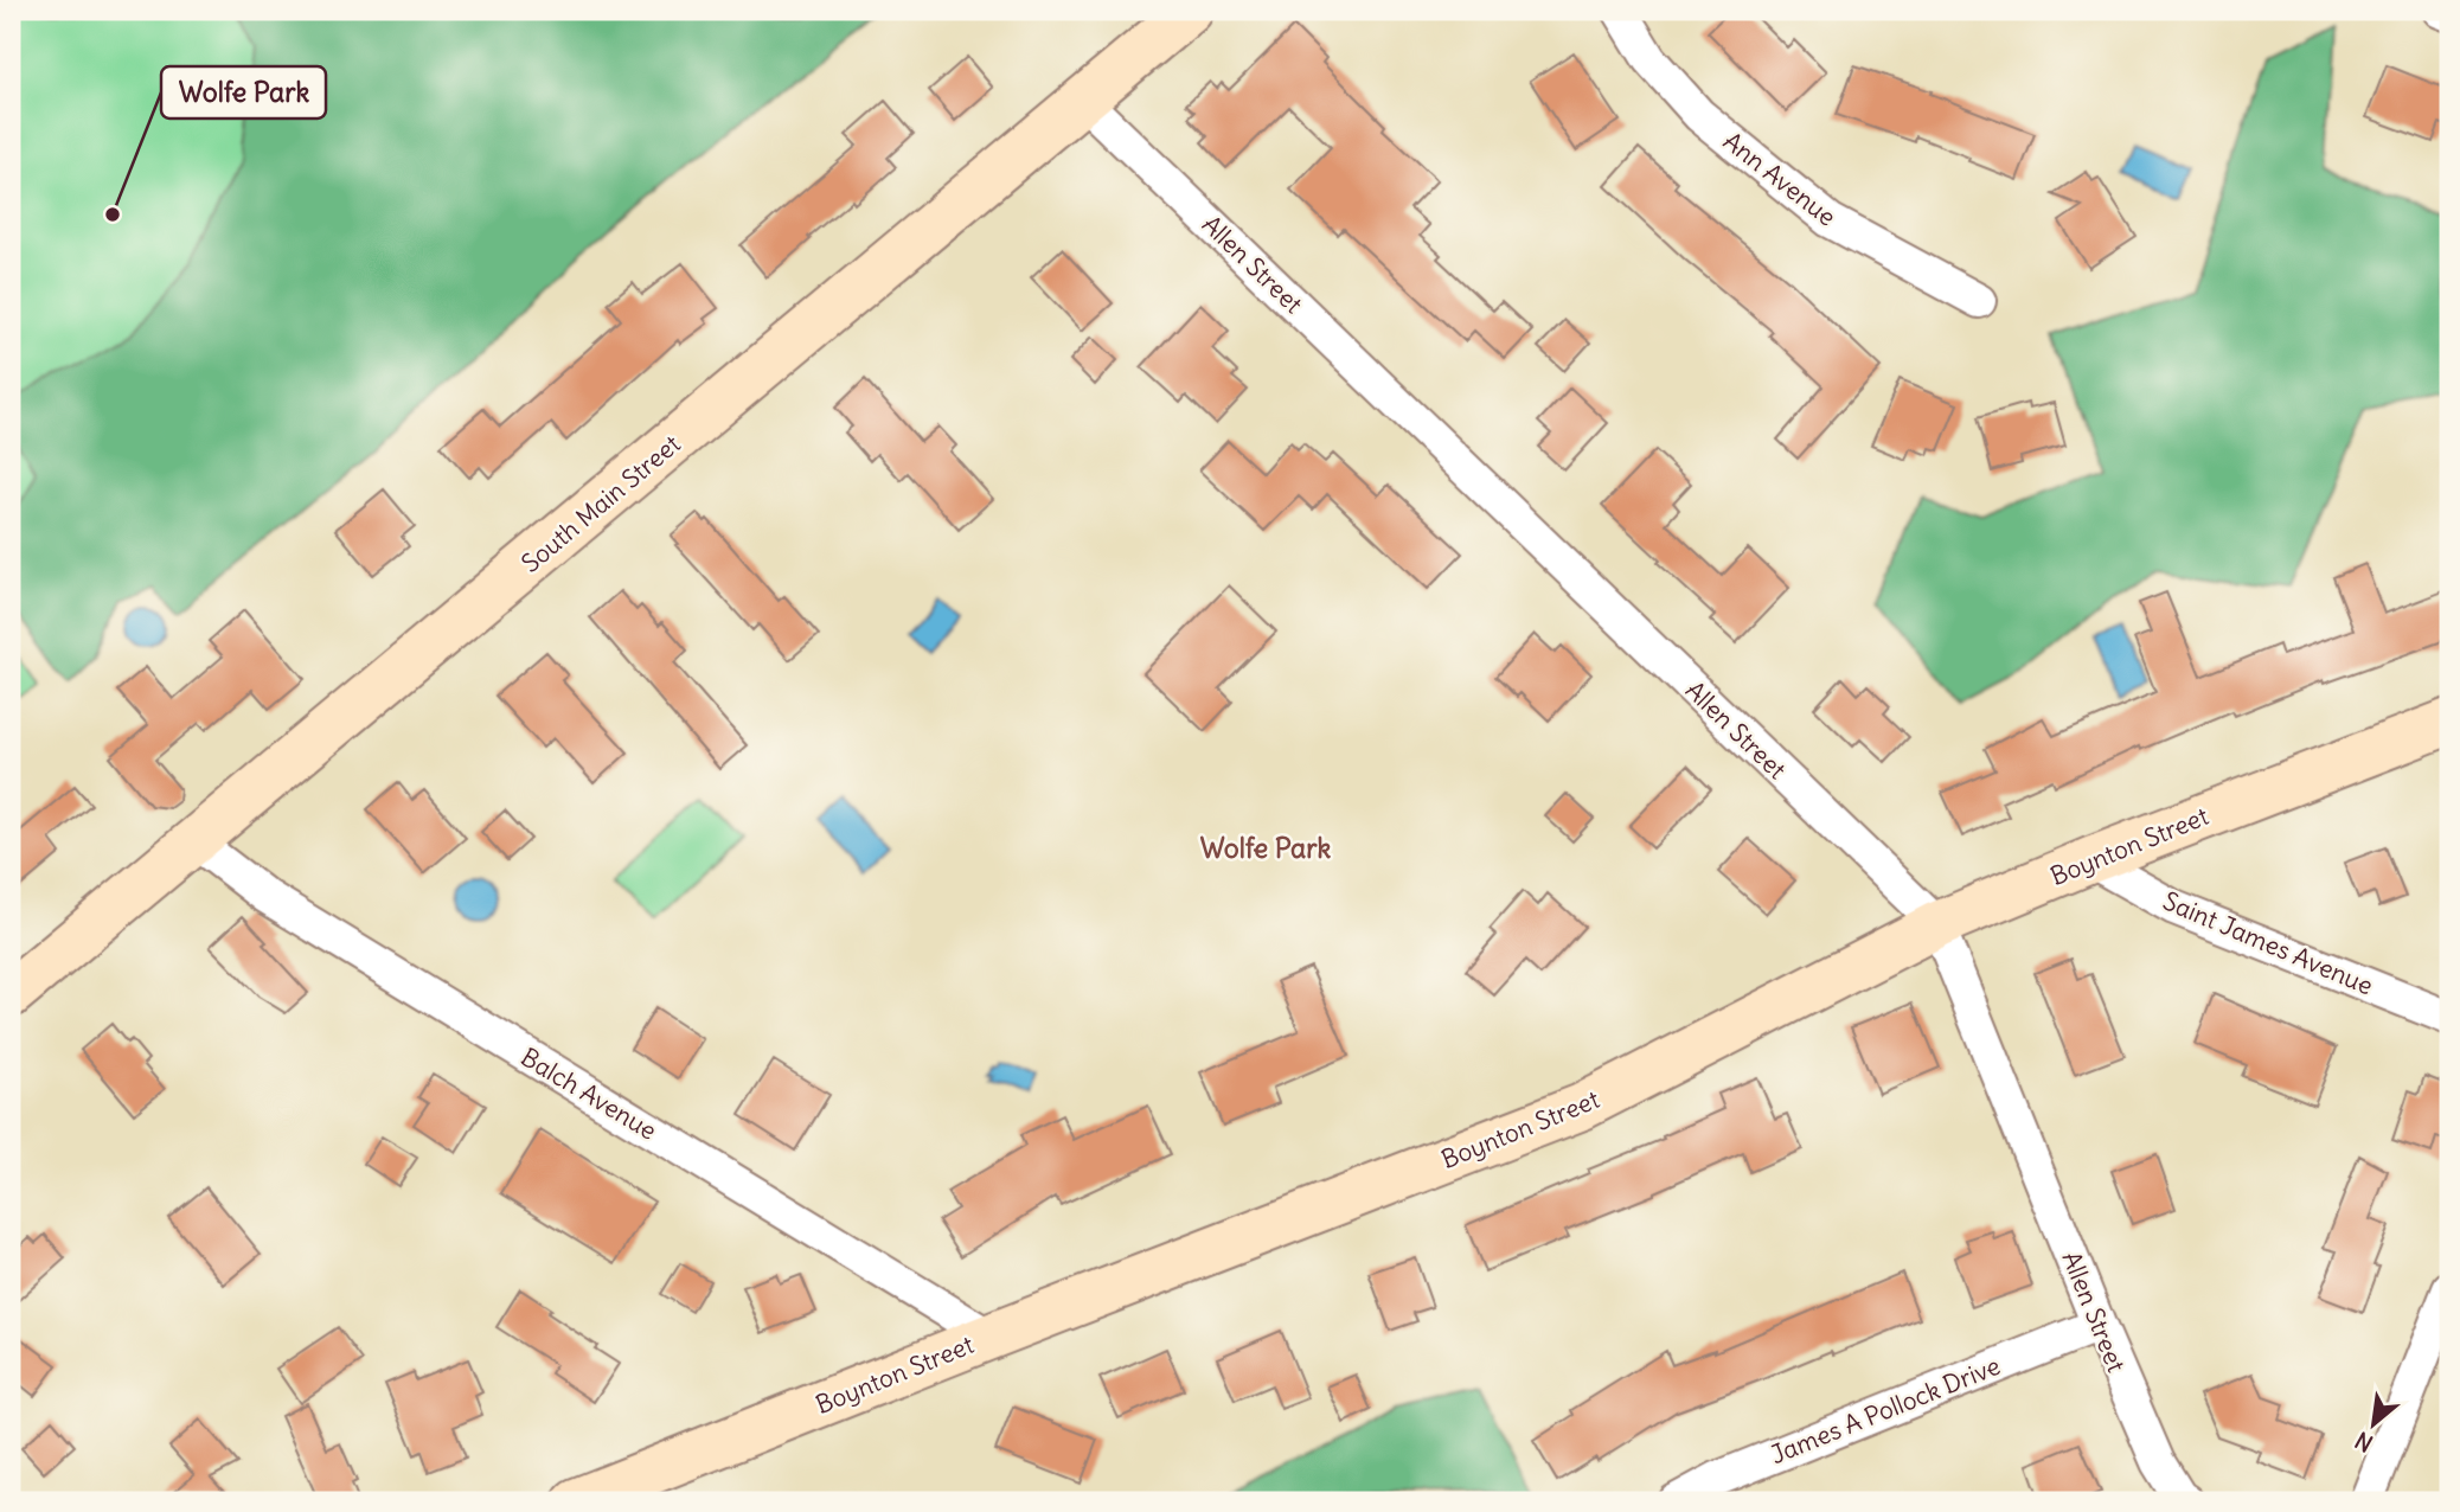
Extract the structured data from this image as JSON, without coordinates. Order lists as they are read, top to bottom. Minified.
{"streets":{"street":["Ann Avenue","Allen Street","South Main Street","Boynton Street","Saint James Avenue","Balch Avenue","James A Pollock Drive"]},"crossings":[["Allen Street","South Main Street"],["Allen Street","Boynton Street"],["Allen Street","James A Pollock Drive"],["South Main Street","Balch Avenue"],["Boynton Street","Saint James Avenue"],["Boynton Street","Balch Avenue"]],"districts":["Wolfe Park"],"places":["Wolfe Park"],"north":"bottom left"}
